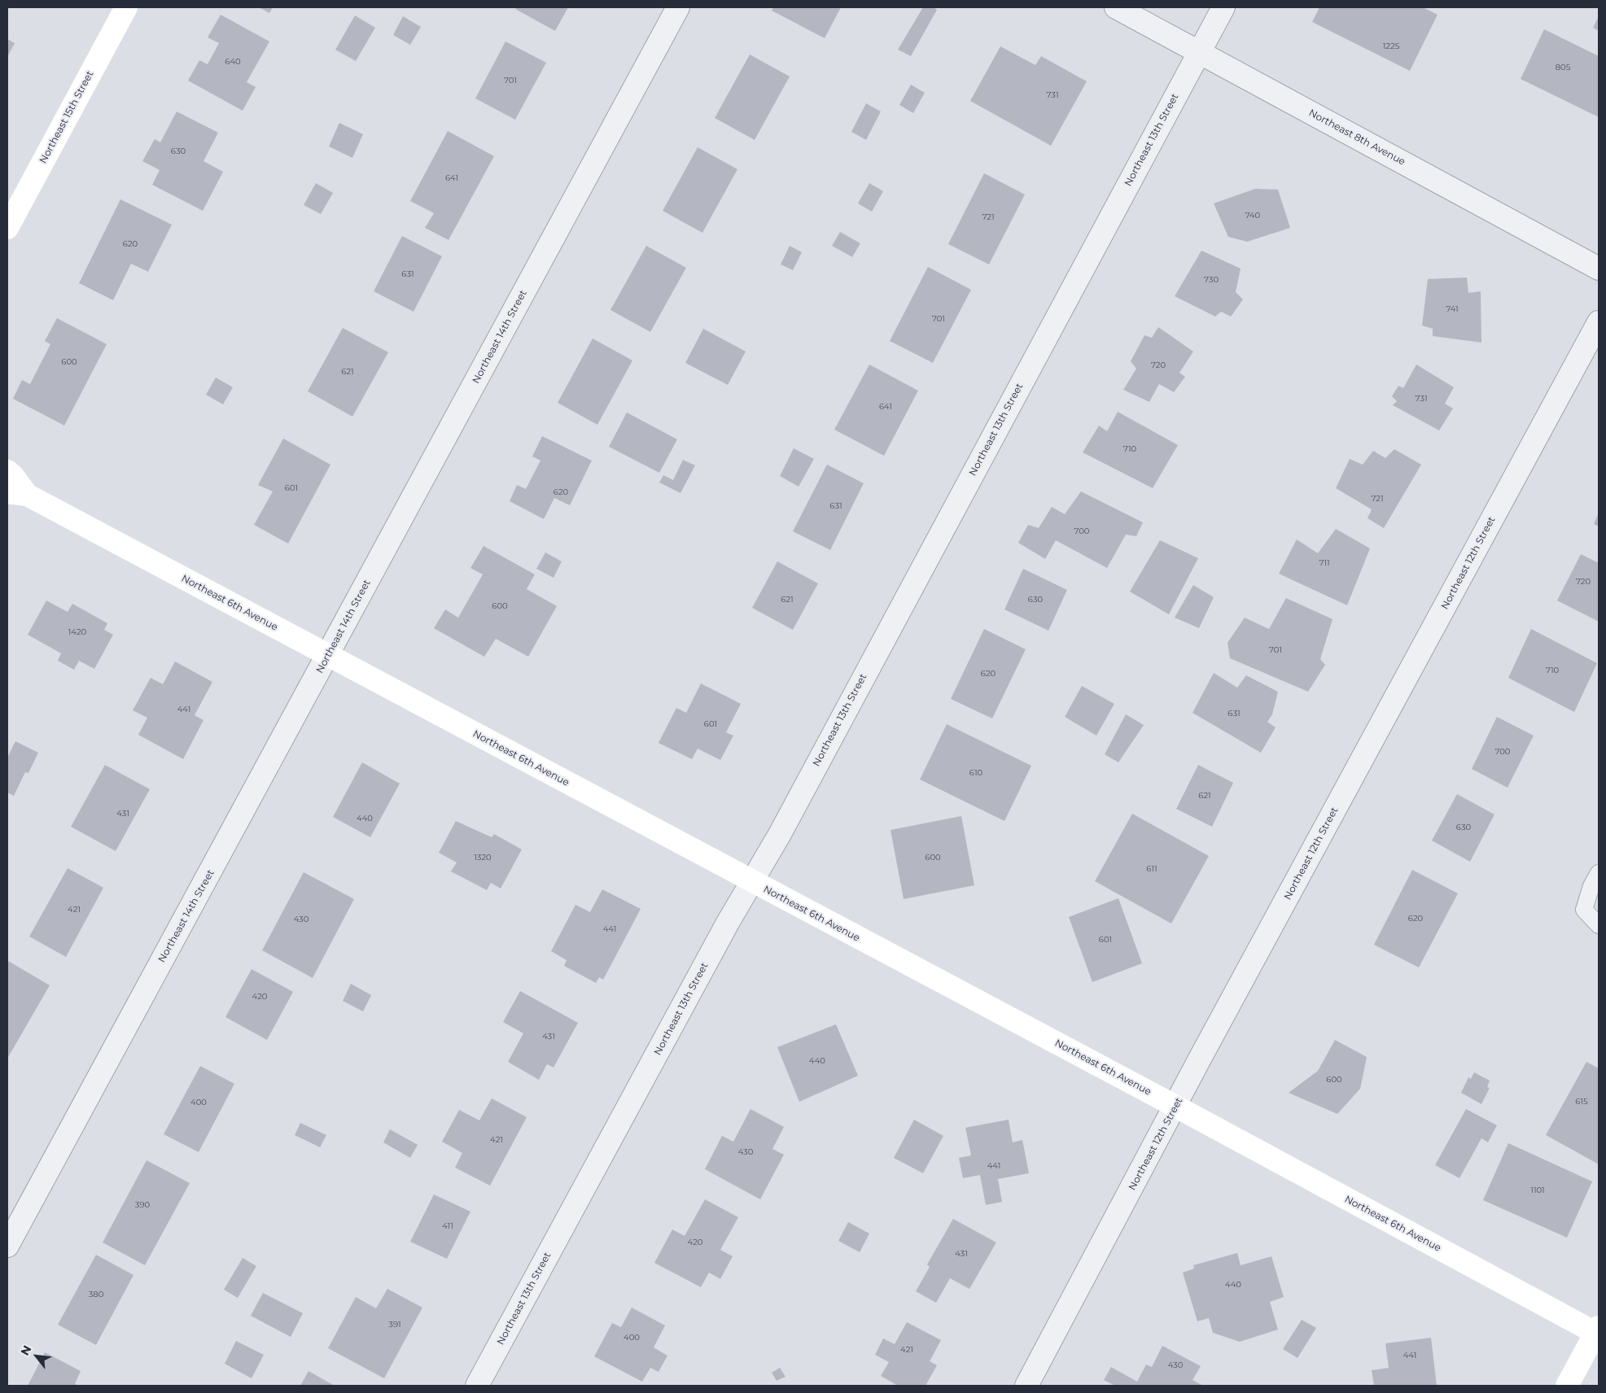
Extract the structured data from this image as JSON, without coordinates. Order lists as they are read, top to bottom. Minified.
{"streets":{"street":["Northeast 15th Street","Northeast 8th Avenue","Northeast 13th Street","Northeast 14th Street","Northeast 12th Street","Northeast 6th Avenue"]},"crossings":[["Northeast 8th Avenue","Northeast 13th Street"],["Northeast 13th Street","Northeast 6th Avenue"],["Northeast 14th Street","Northeast 6th Avenue"],["Northeast 12th Street","Northeast 6th Avenue"]],"house_numbers":["1225","640","805","701","731","630","641","740","721","620","631","730","741","701","600","720","621","731","641","710","601","620","721","631","700","711","720","621","630","600","1420","701","710","620","441","631","601","700","610","621","431","440","630","1320","600","611","421","620","430","441","601","420","431","440","600","615","400","421","430","441","1101","390","411","420","431","440","380","391","400","421","441","430"],"north":"top left"}
